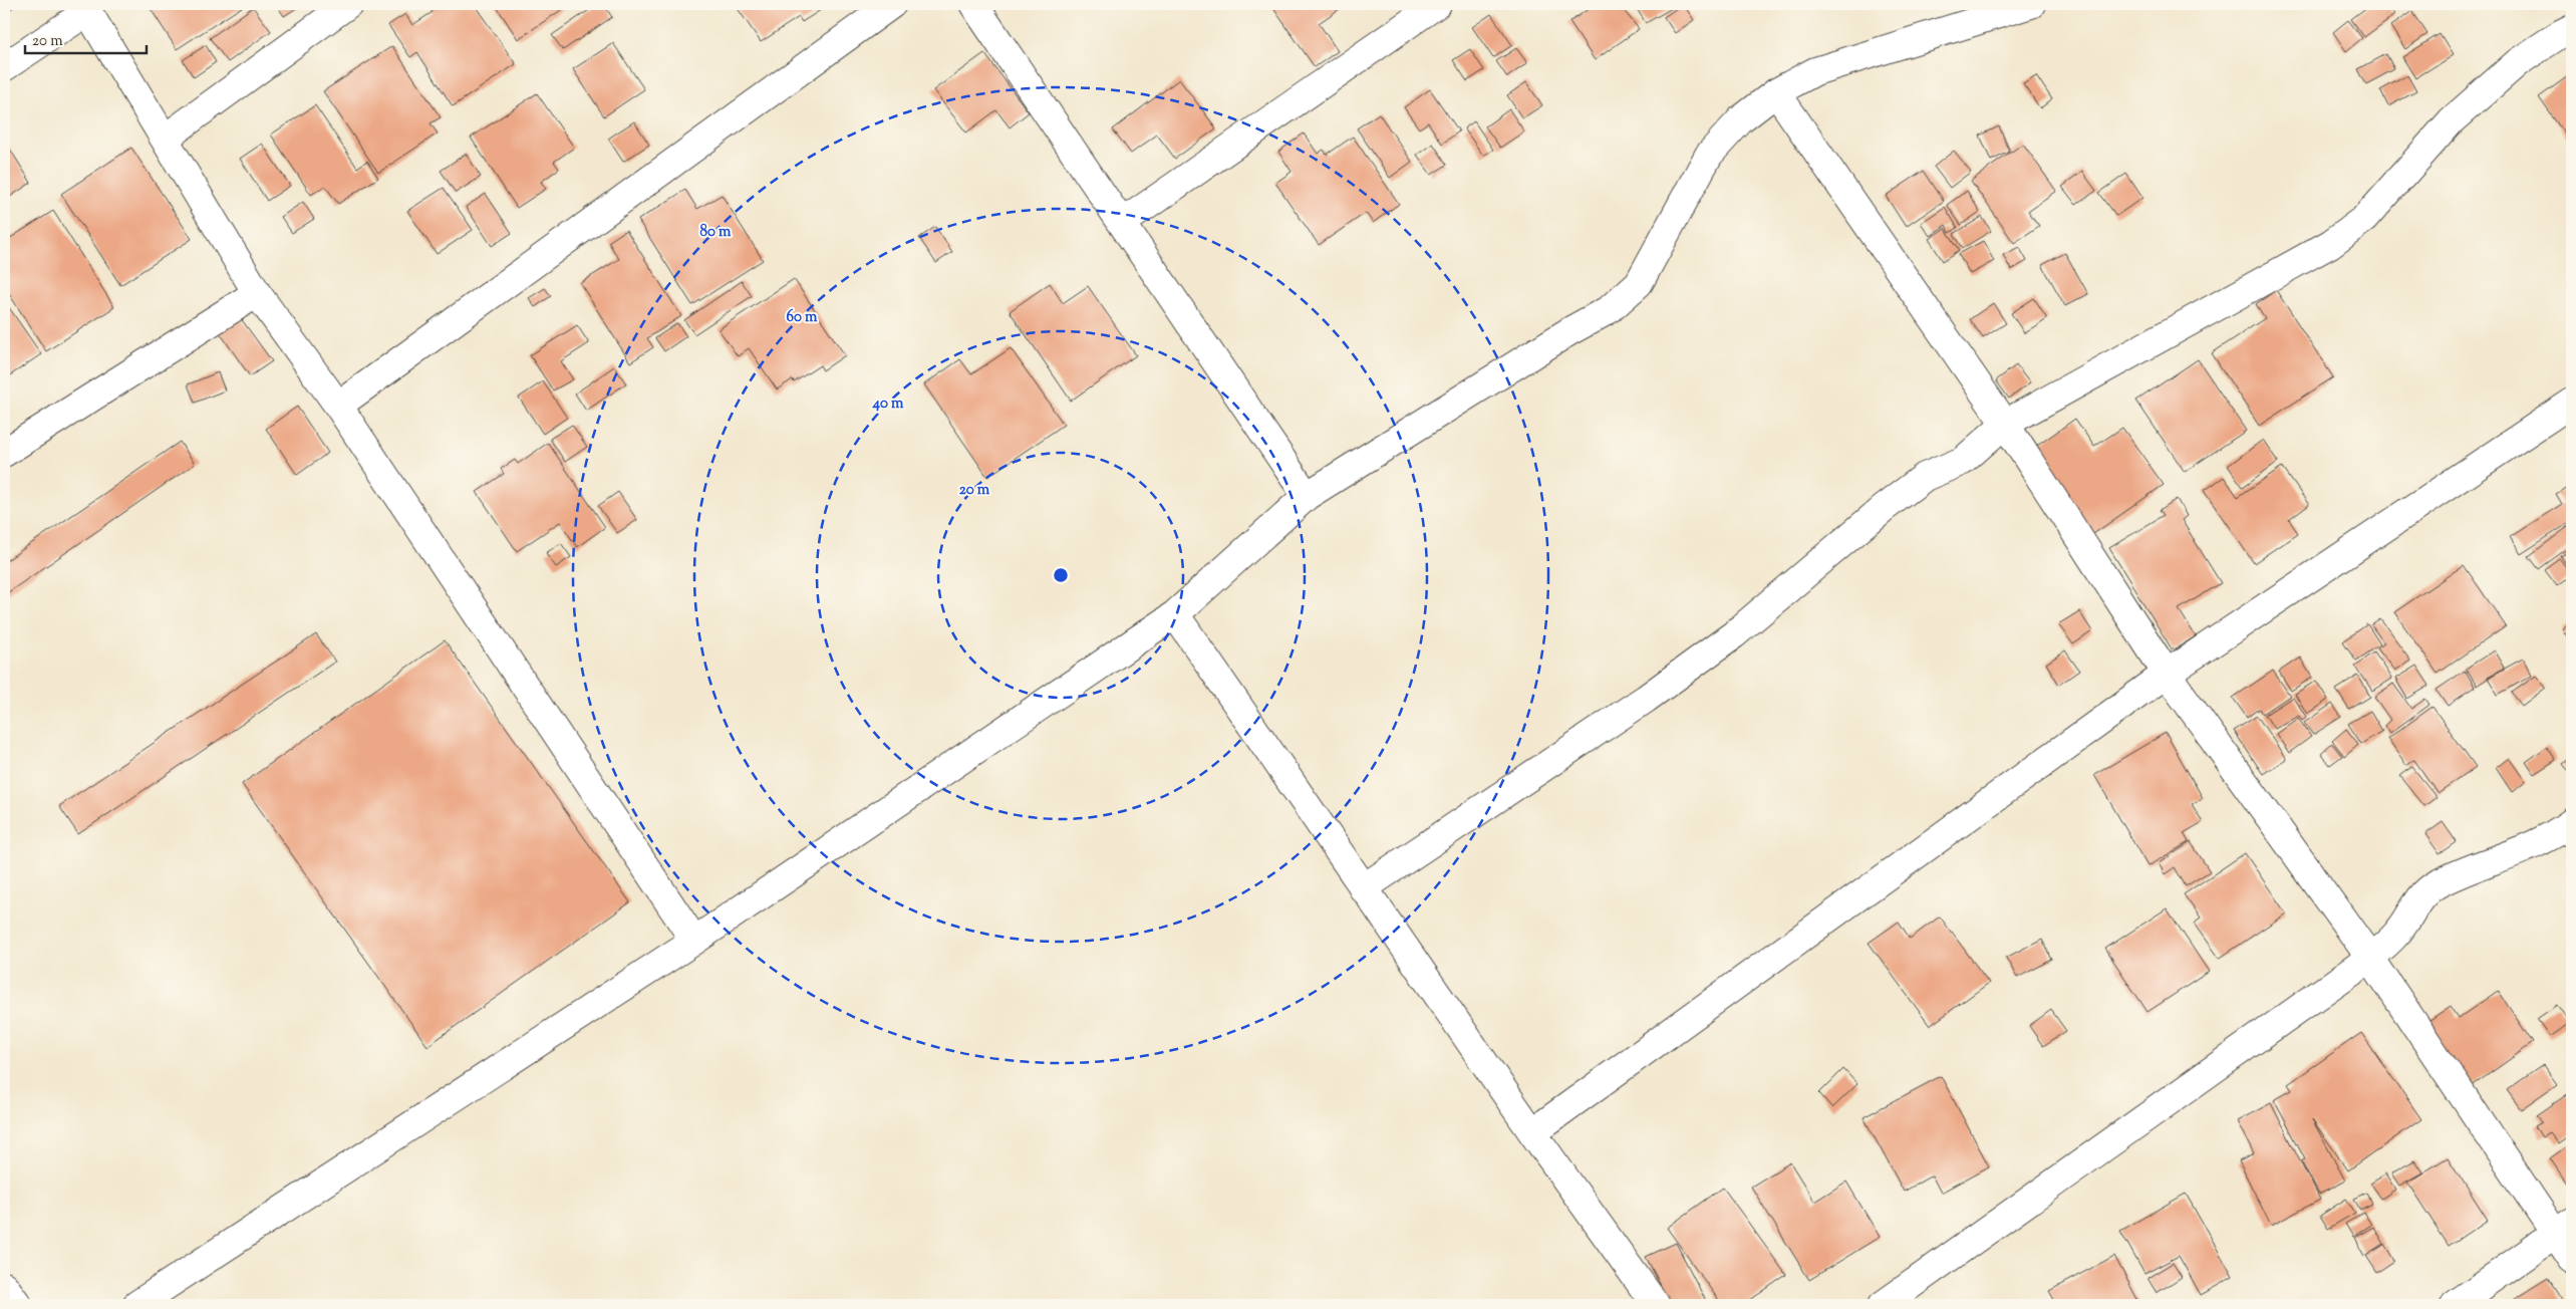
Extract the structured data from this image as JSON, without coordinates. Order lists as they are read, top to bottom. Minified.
{"scale_bar":"20 m","rings":["80 m","60 m","40 m","20 m"]}
